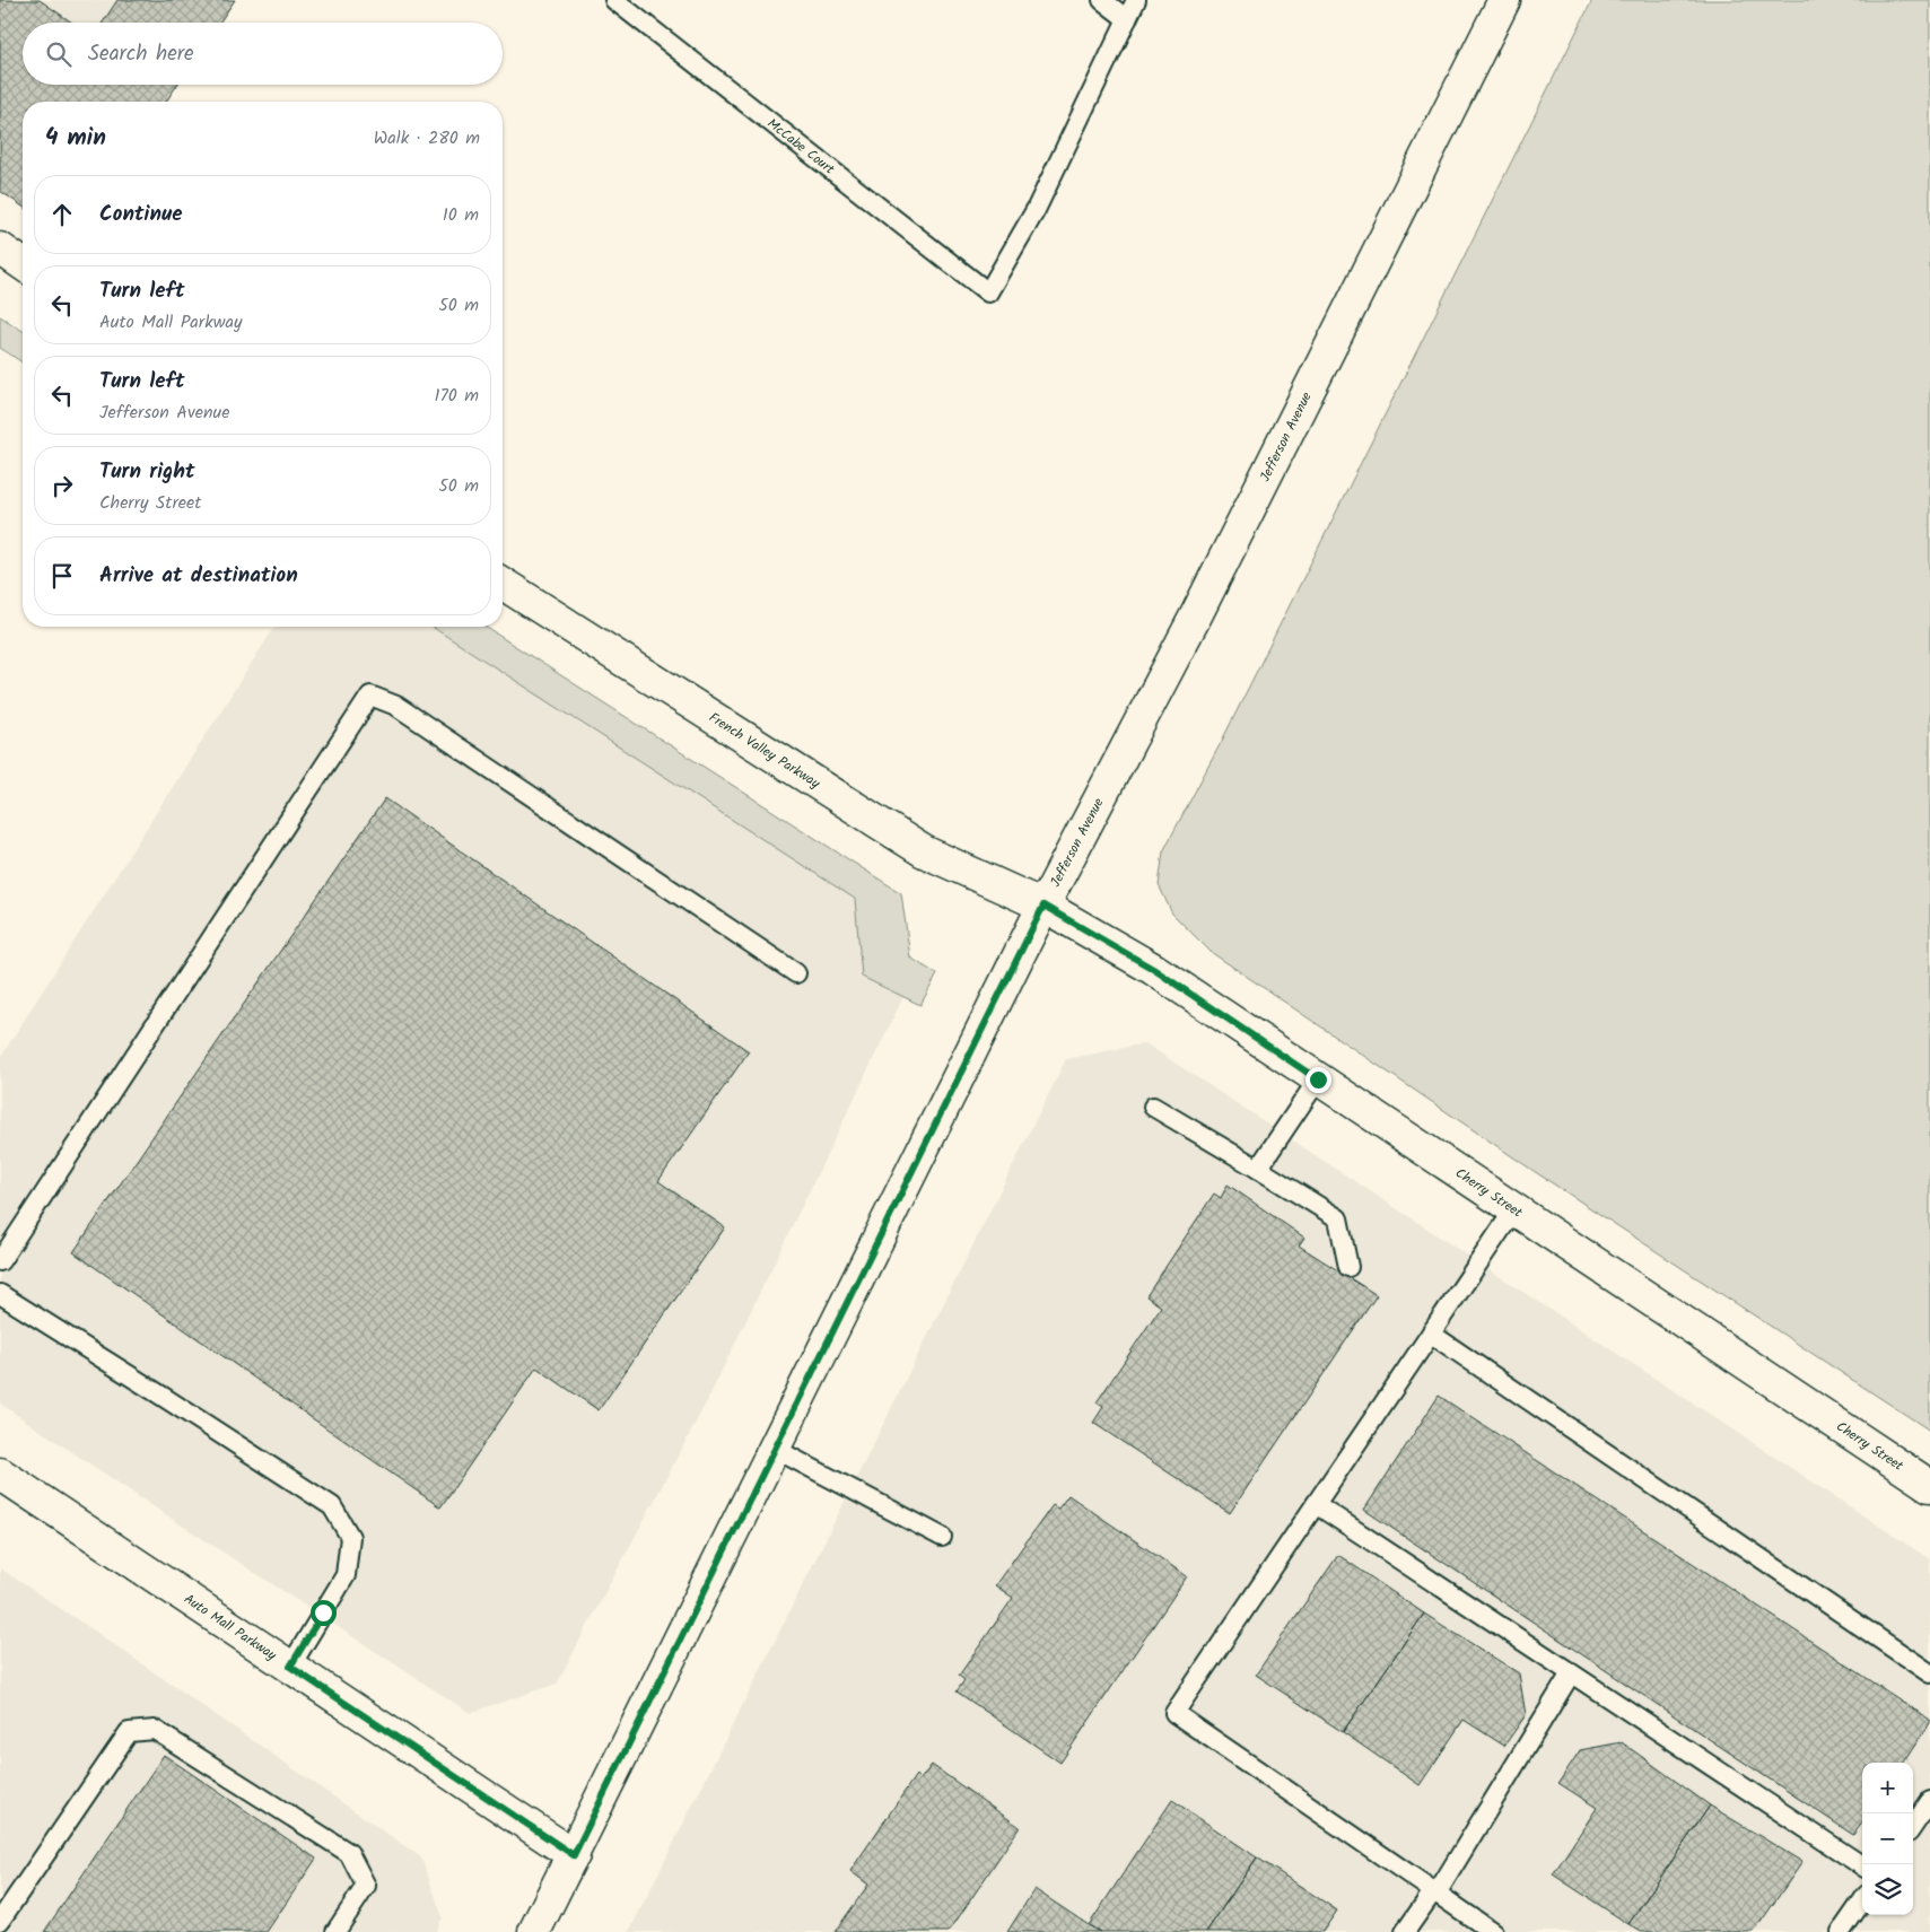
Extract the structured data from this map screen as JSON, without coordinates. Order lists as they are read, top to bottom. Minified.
{"streets":{"main road":["Jefferson Avenue","French Valley Parkway","Cherry Street","Auto Mall Parkway"],"lane":["McCabe Court"]},"crossings":[["Jefferson Avenue","French Valley Parkway"],["Jefferson Avenue","Cherry Street"],["Jefferson Avenue","Auto Mall Parkway"],["French Valley Parkway","Cherry Street"]],"page":{"search":"Search here","heading":["4 min","Walk · 280 m"],"list":[["Continue","10 m"],["Turn left","Auto Mall Parkway","50 m"],["Turn left","Jefferson Avenue","170 m"],["Turn right","Cherry Street","50 m"],"Arrive at destination"],"map_buttons":["+","−"]}}
